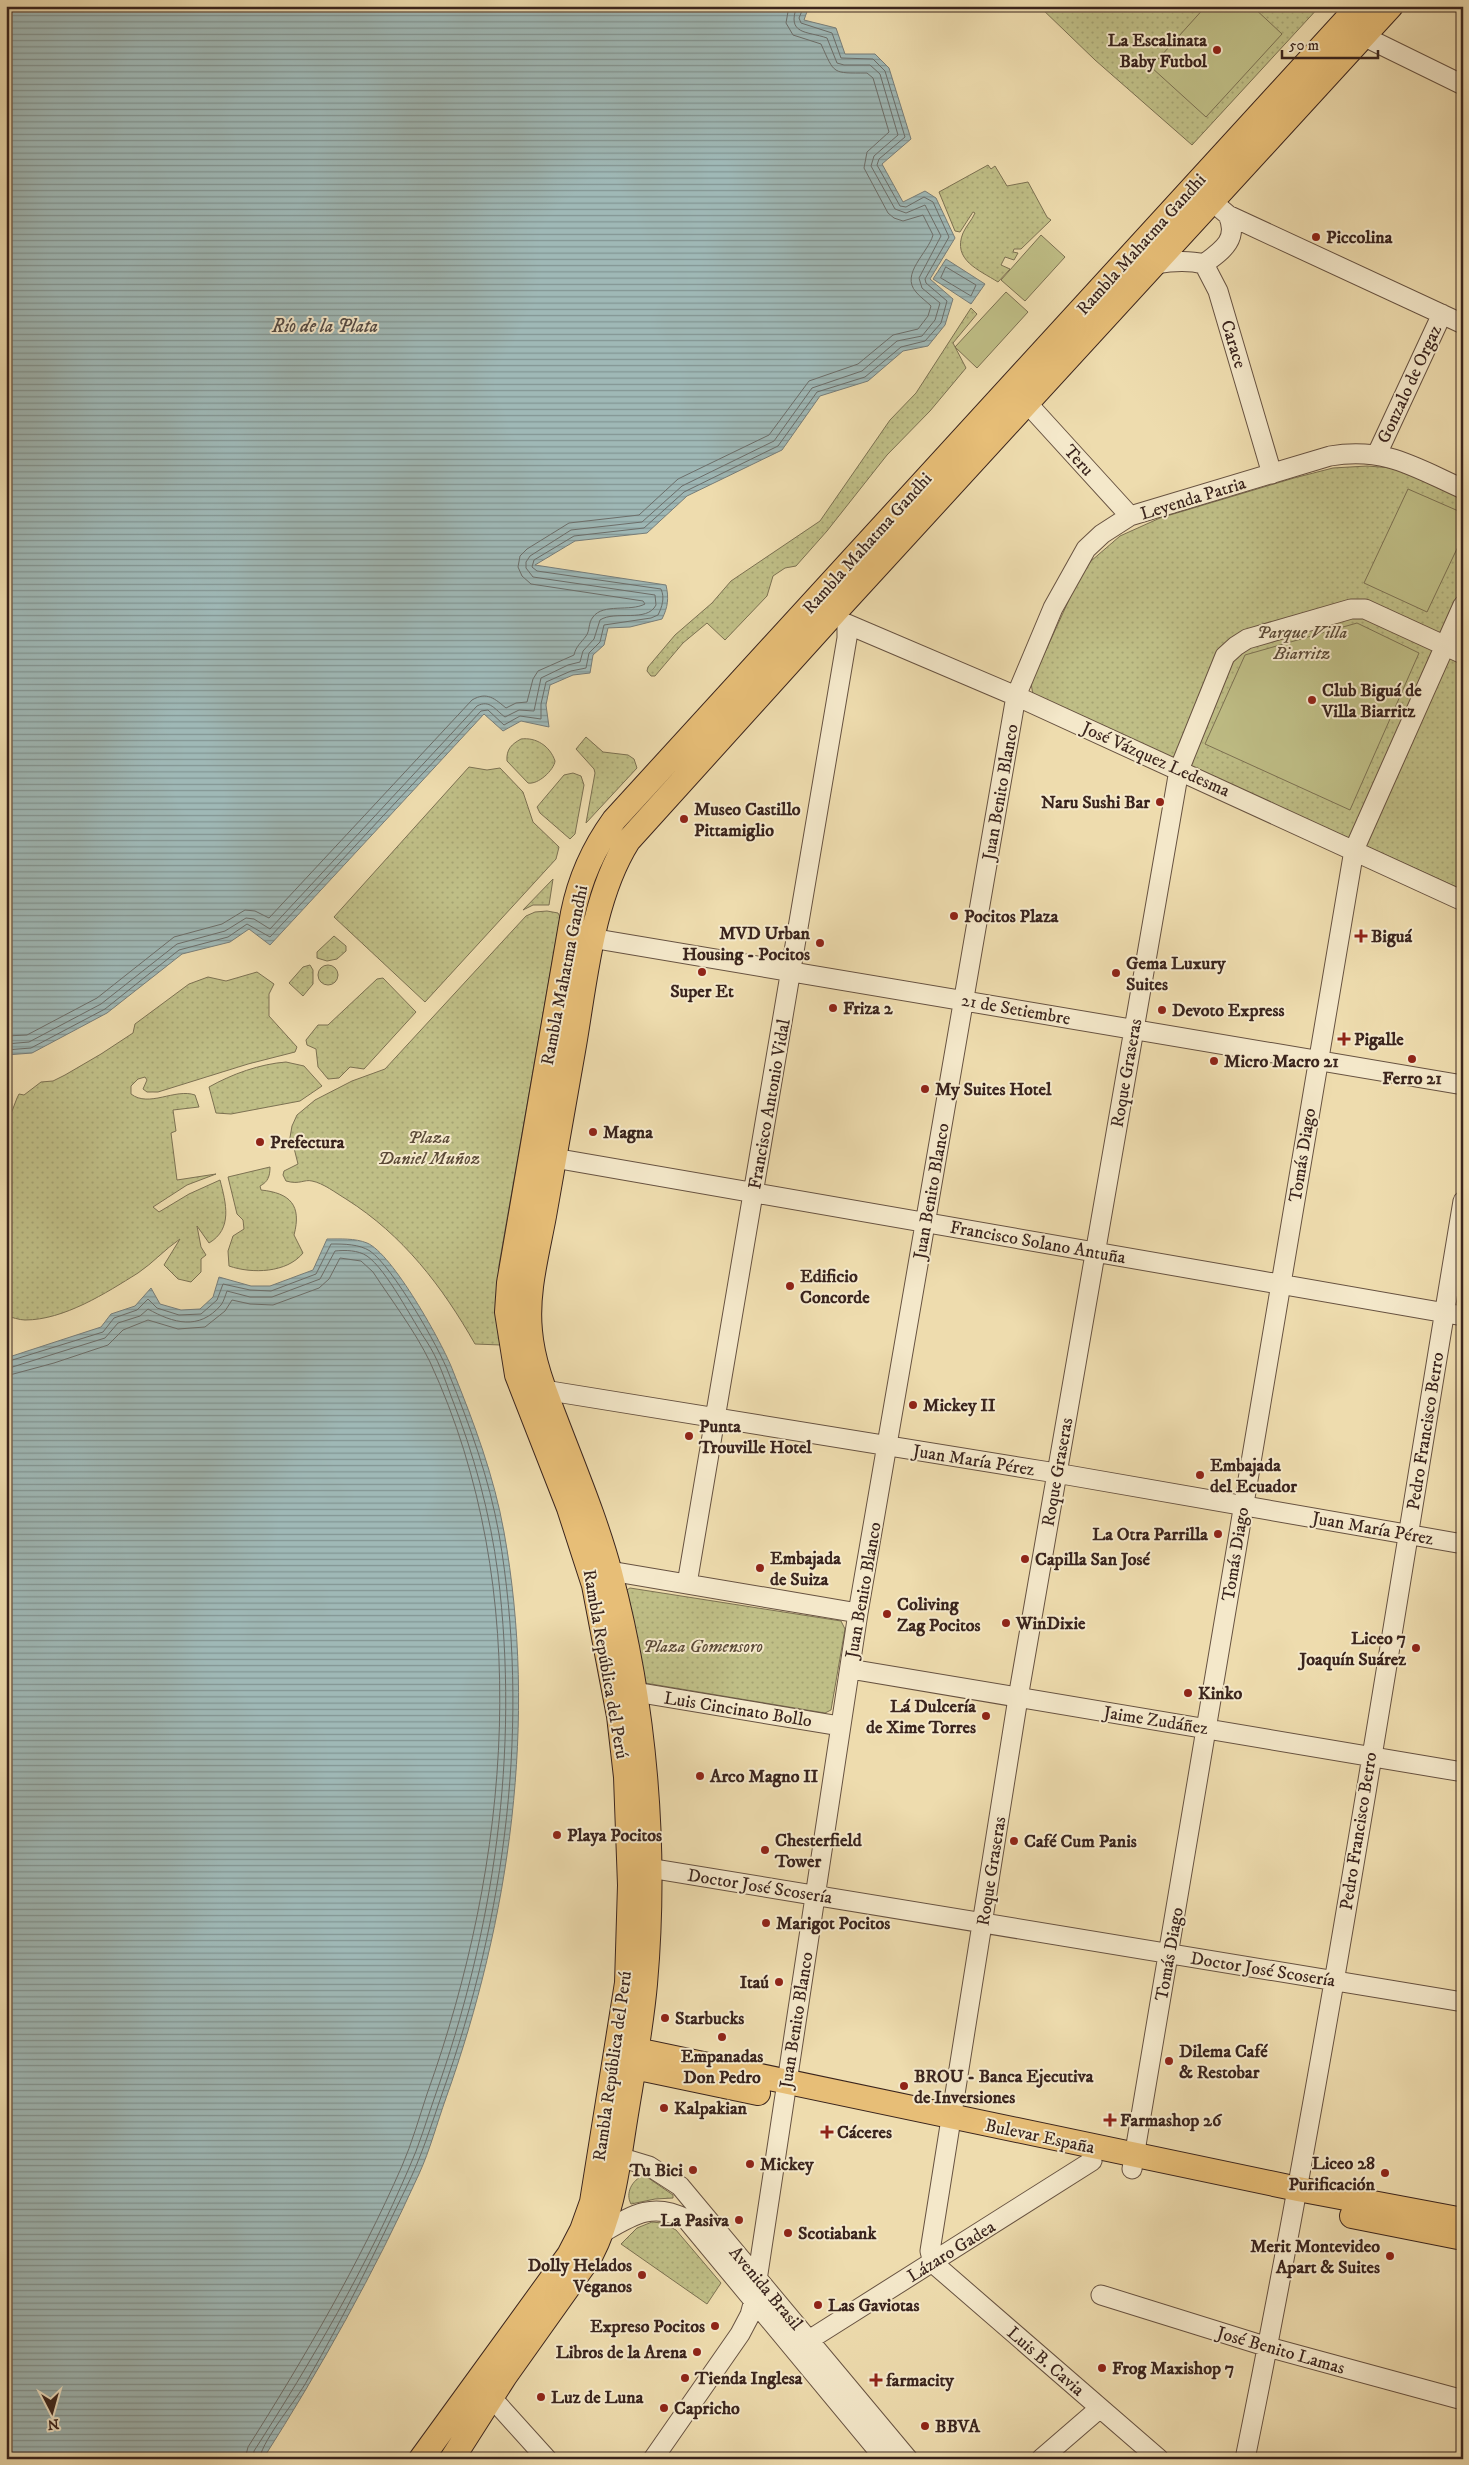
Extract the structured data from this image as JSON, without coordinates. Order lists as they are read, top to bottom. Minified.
{"streets":{"main road":["Rambla Mahatma Gandhi","Rambla República del Perú","Bulevar España"],"street":["Carace","Gonzalo de Orgaz","Teru","Leyenda Patria","José Vázquez Ledesma","Juan Benito Blanco","21 de Setiembre","Roque Graseras","Francisco Antonio Vidal","Tomás Diago","Francisco Solano Antuña","Pedro Francisco Berro","Juan María Pérez","Luis Cincinato Bollo","Jaime Zudáñez","Doctor José Scosería","Lázaro Gadea","Avenida Brasil","José Benito Lamas","Luis B. Cavia"]},"crossings":[["Rambla Mahatma Gandhi","Teru"],["Rambla Mahatma Gandhi","José Vázquez Ledesma"],["Rambla Mahatma Gandhi","21 de Setiembre"],["Rambla Mahatma Gandhi","Francisco Antonio Vidal"],["Rambla Mahatma Gandhi","Francisco Solano Antuña"],["Rambla Mahatma Gandhi","Rambla República del Perú"],["Carace","Leyenda Patria"],["Gonzalo de Orgaz","Leyenda Patria"],["Teru","Leyenda Patria"],["Leyenda Patria","José Vázquez Ledesma"],["Leyenda Patria","Juan Benito Blanco"],["José Vázquez Ledesma","Juan Benito Blanco"],["José Vázquez Ledesma","Roque Graseras"],["José Vázquez Ledesma","Francisco Antonio Vidal"],["José Vázquez Ledesma","Tomás Diago"],["Juan Benito Blanco","21 de Setiembre"],["Juan Benito Blanco","Francisco Solano Antuña"],["Juan Benito Blanco","Juan María Pérez"],["Juan Benito Blanco","Luis Cincinato Bollo"],["Juan Benito Blanco","Jaime Zudáñez"],["Juan Benito Blanco","Doctor José Scosería"],["Juan Benito Blanco","Bulevar España"],["Juan Benito Blanco","Avenida Brasil"],["21 de Setiembre","Roque Graseras"],["21 de Setiembre","Francisco Antonio Vidal"],["21 de Setiembre","Tomás Diago"],["Roque Graseras","Tomás Diago"],["Roque Graseras","Francisco Solano Antuña"],["Roque Graseras","Juan María Pérez"],["Roque Graseras","Jaime Zudáñez"],["Roque Graseras","Doctor José Scosería"],["Roque Graseras","Bulevar España"],["Roque Graseras","Lázaro Gadea"],["Roque Graseras","Luis B. Cavia"],["Francisco Antonio Vidal","Francisco Solano Antuña"],["Francisco Antonio Vidal","Juan María Pérez"],["Tomás Diago","Francisco Solano Antuña"],["Tomás Diago","Juan María Pérez"],["Tomás Diago","Jaime Zudáñez"],["Tomás Diago","Doctor José Scosería"],["Tomás Diago","Bulevar España"],["Francisco Solano Antuña","Pedro Francisco Berro"],["Francisco Solano Antuña","Rambla República del Perú"],["Pedro Francisco Berro","Juan María Pérez"],["Pedro Francisco Berro","Jaime Zudáñez"],["Pedro Francisco Berro","Doctor José Scosería"],["Pedro Francisco Berro","Bulevar España"],["Pedro Francisco Berro","José Benito Lamas"],["Juan María Pérez","Rambla República del Perú"],["Rambla República del Perú","Luis Cincinato Bollo"],["Rambla República del Perú","Doctor José Scosería"],["Rambla República del Perú","Bulevar España"],["Rambla República del Perú","Avenida Brasil"],["Bulevar España","Lázaro Gadea"],["Lázaro Gadea","Avenida Brasil"],["Lázaro Gadea","Luis B. Cavia"]],"water":["Río de la Plata"],"parks":["Parque Villa Biarritz","Plaza Daniel Muñoz","Plaza Gomensoro"],"places":{"other":["La Escalinata Baby Futbol","Piccolina","Club Biguá de Villa Biarritz","Naru Sushi Bar","Museo Castillo Pittamiglio","Pocitos Plaza","MVD Urban Housing - Pocitos","Super Et","Gema Luxury Suites","Friza 2","Devoto Express","Ferro 21","Micro Macro 21","My Suites Hotel","Magna","Prefectura","Edificio Concorde","Mickey II","Punta Trouville Hotel","Embajada del Ecuador","La Otra Parrilla","Capilla San José","Embajada de Suiza","Coliving Zag Pocitos","WinDixie","Liceo 7 Joaquín Suárez","Kinko","Lá Dulcería de Xime Torres","Arco Magno II","Playa Pocitos","Café Cum Panis","Chesterfield Tower","Marigot Pocitos","Itaú","Starbucks","Empanadas Don Pedro","Dilema Café & Restobar","BROU - Banca Ejecutiva de Inversiones","Kalpakian","Mickey","Tu Bici","Liceo 28 Purificación","La Pasiva","Scotiabank","Merit Montevideo Apart & Suites","Dolly Helados Veganos","Las Gaviotas","Expreso Pocitos","Libros de la Arena","Frog Maxishop 7","Tienda Inglesa","Luz de Luna","Capricho","BBVA"],"health":["Biguá","Pigalle","Farmashop 26","Cáceres","farmacity"]},"scale_bar":"50 m","north":"bottom"}
